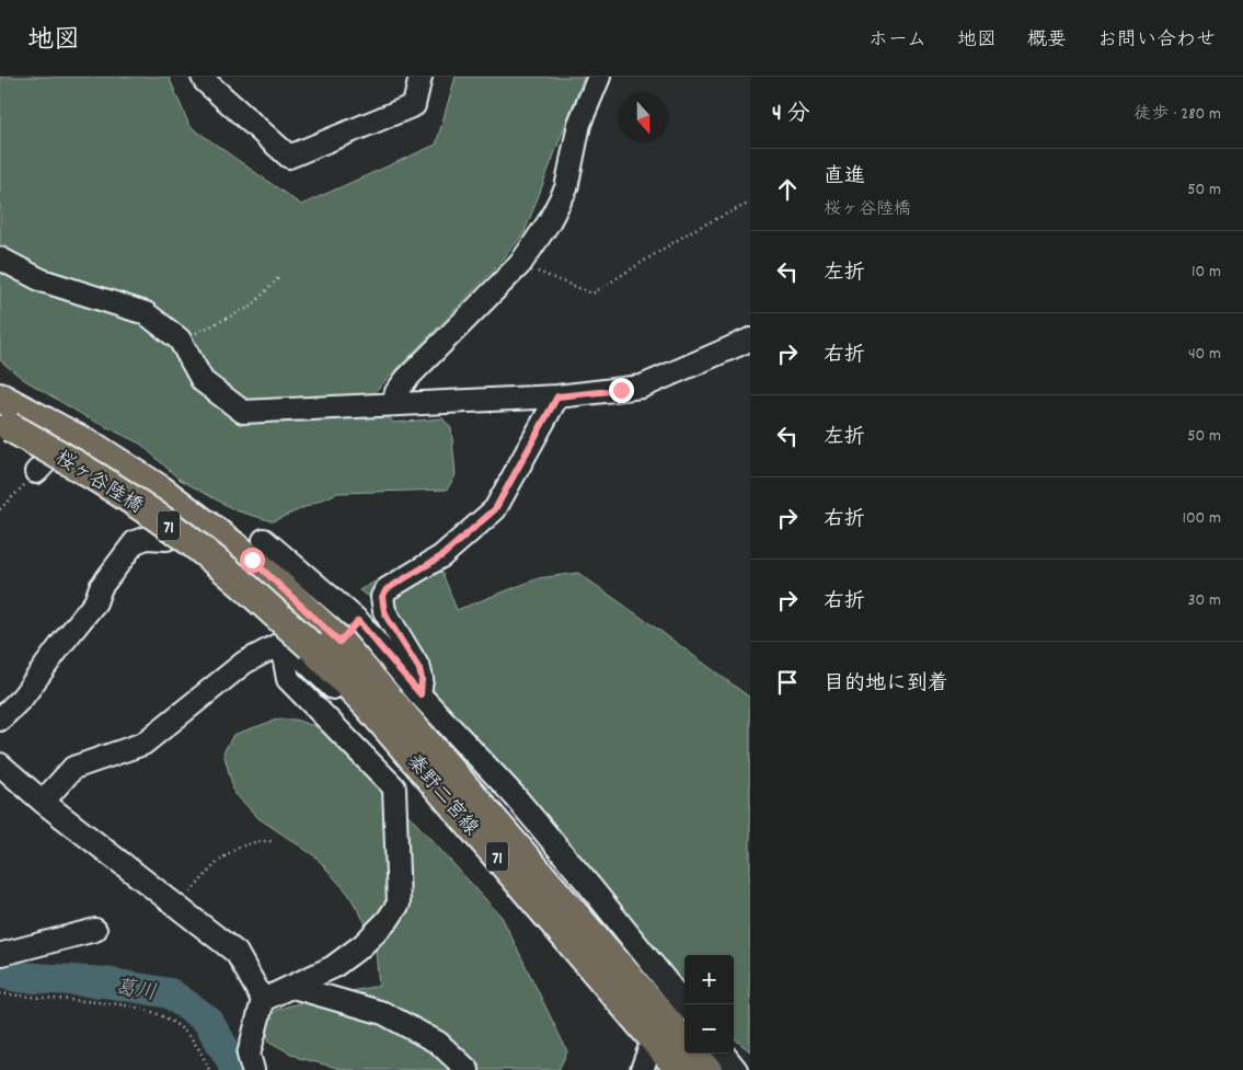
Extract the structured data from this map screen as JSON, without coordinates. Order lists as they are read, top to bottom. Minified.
{"streets":{"main road":["桜ヶ谷陸橋","71","秦野二宮線"]},"crossings":[["桜ヶ谷陸橋","71"],["桜ヶ谷陸橋","秦野二宮線"]],"water":["葛川"],"north":"bottom","page":{"header":"地図","nav":["ホーム","地図","概要","お問い合わせ"],"heading":["4 分","徒歩 · 280 m"],"list":[["直進","桜ヶ谷陸橋","50 m"],["左折","10 m"],["右折","40 m"],["左折","50 m"],["右折","100 m"],["右折","30 m"],"目的地に到着"],"map_buttons":["+","−"]}}
